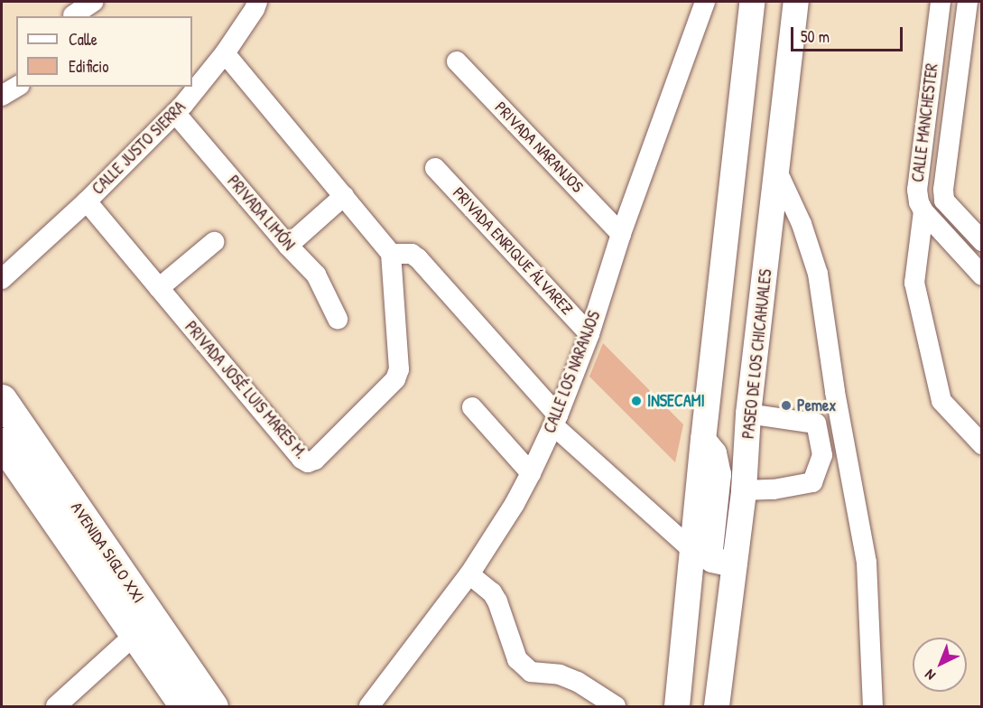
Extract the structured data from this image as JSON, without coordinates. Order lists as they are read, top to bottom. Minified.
{"streets":{"highway":["AVENIDA SIGLO XXI"],"main road":["PASEO DE LOS CHICAHUALES"],"street":["CALLE MANCHESTER","PRIVADA NARANJOS","CALLE JUSTO SIERRA","PRIVADA LIMÓN","PRIVADA ENRIQUE ÁLVAREZ","CALLE LOS NARANJOS","PRIVADA JOSÉ LUIS MARES M."]},"crossings":[["PRIVADA NARANJOS","CALLE LOS NARANJOS"],["CALLE JUSTO SIERRA","PRIVADA LIMÓN"],["CALLE JUSTO SIERRA","PRIVADA JOSÉ LUIS MARES M."],["PRIVADA ENRIQUE ÁLVAREZ","CALLE LOS NARANJOS"]],"places":["INSECAMI","Pemex"],"legend":["Calle","Edificio"],"scale_bar":"50 m","north":"bottom left"}
